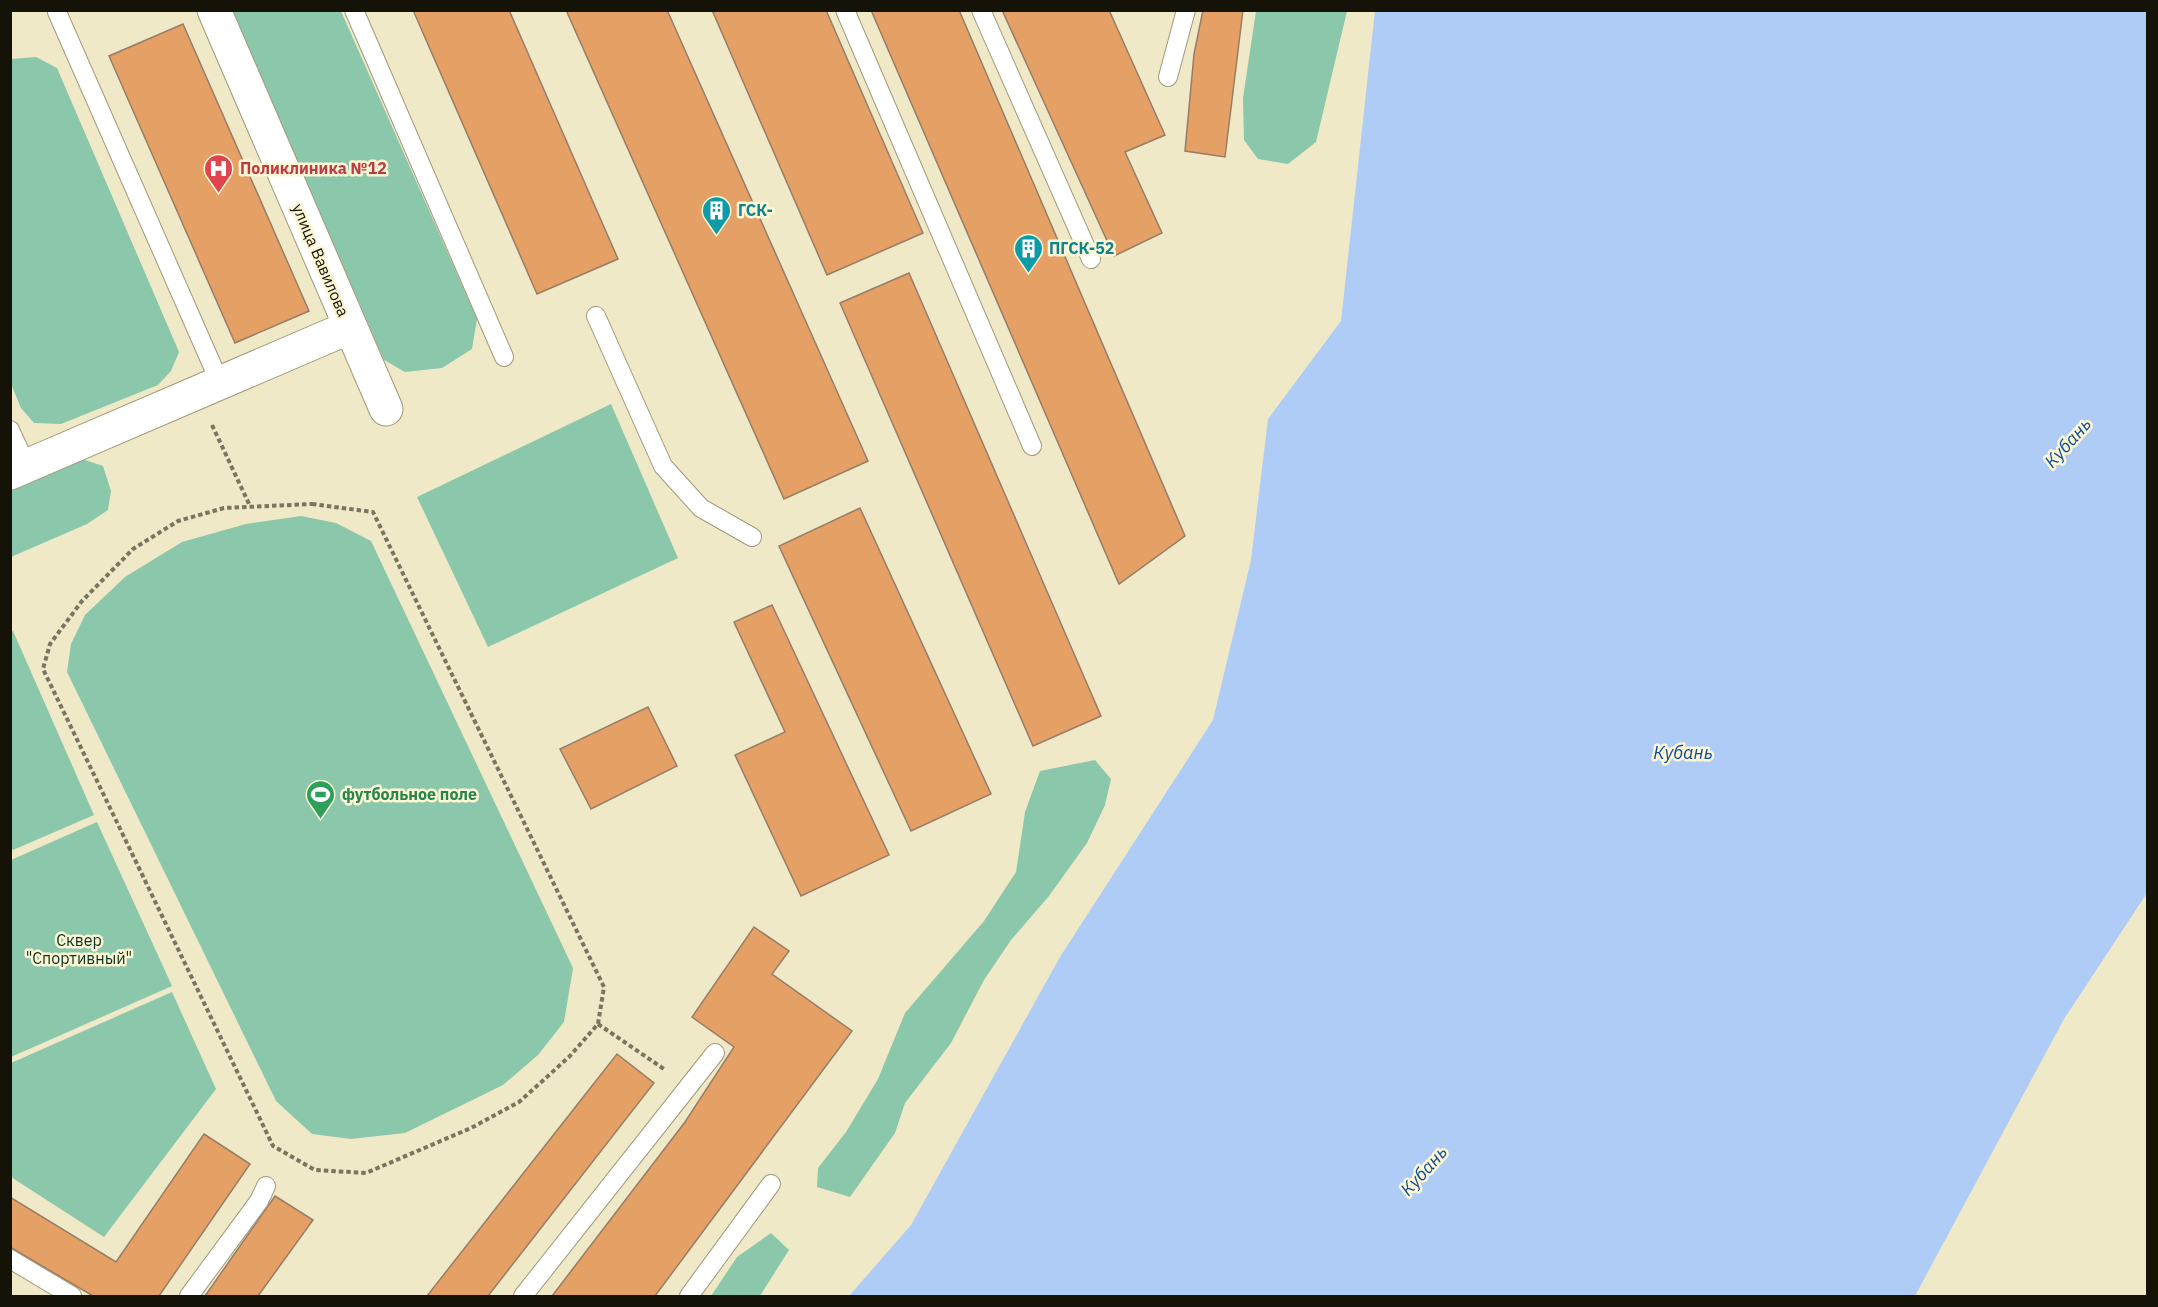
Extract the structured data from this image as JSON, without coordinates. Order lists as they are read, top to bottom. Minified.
{"streets":{"street":["улица Вавилова"]},"water":["Кубань"],"parks":["Сквер \"Спортивный\""],"places":{"hospital":["Поликлиника №12"],"building":["ГСК-","ПГСК-52"],"sports":["футбольное поле"]}}
